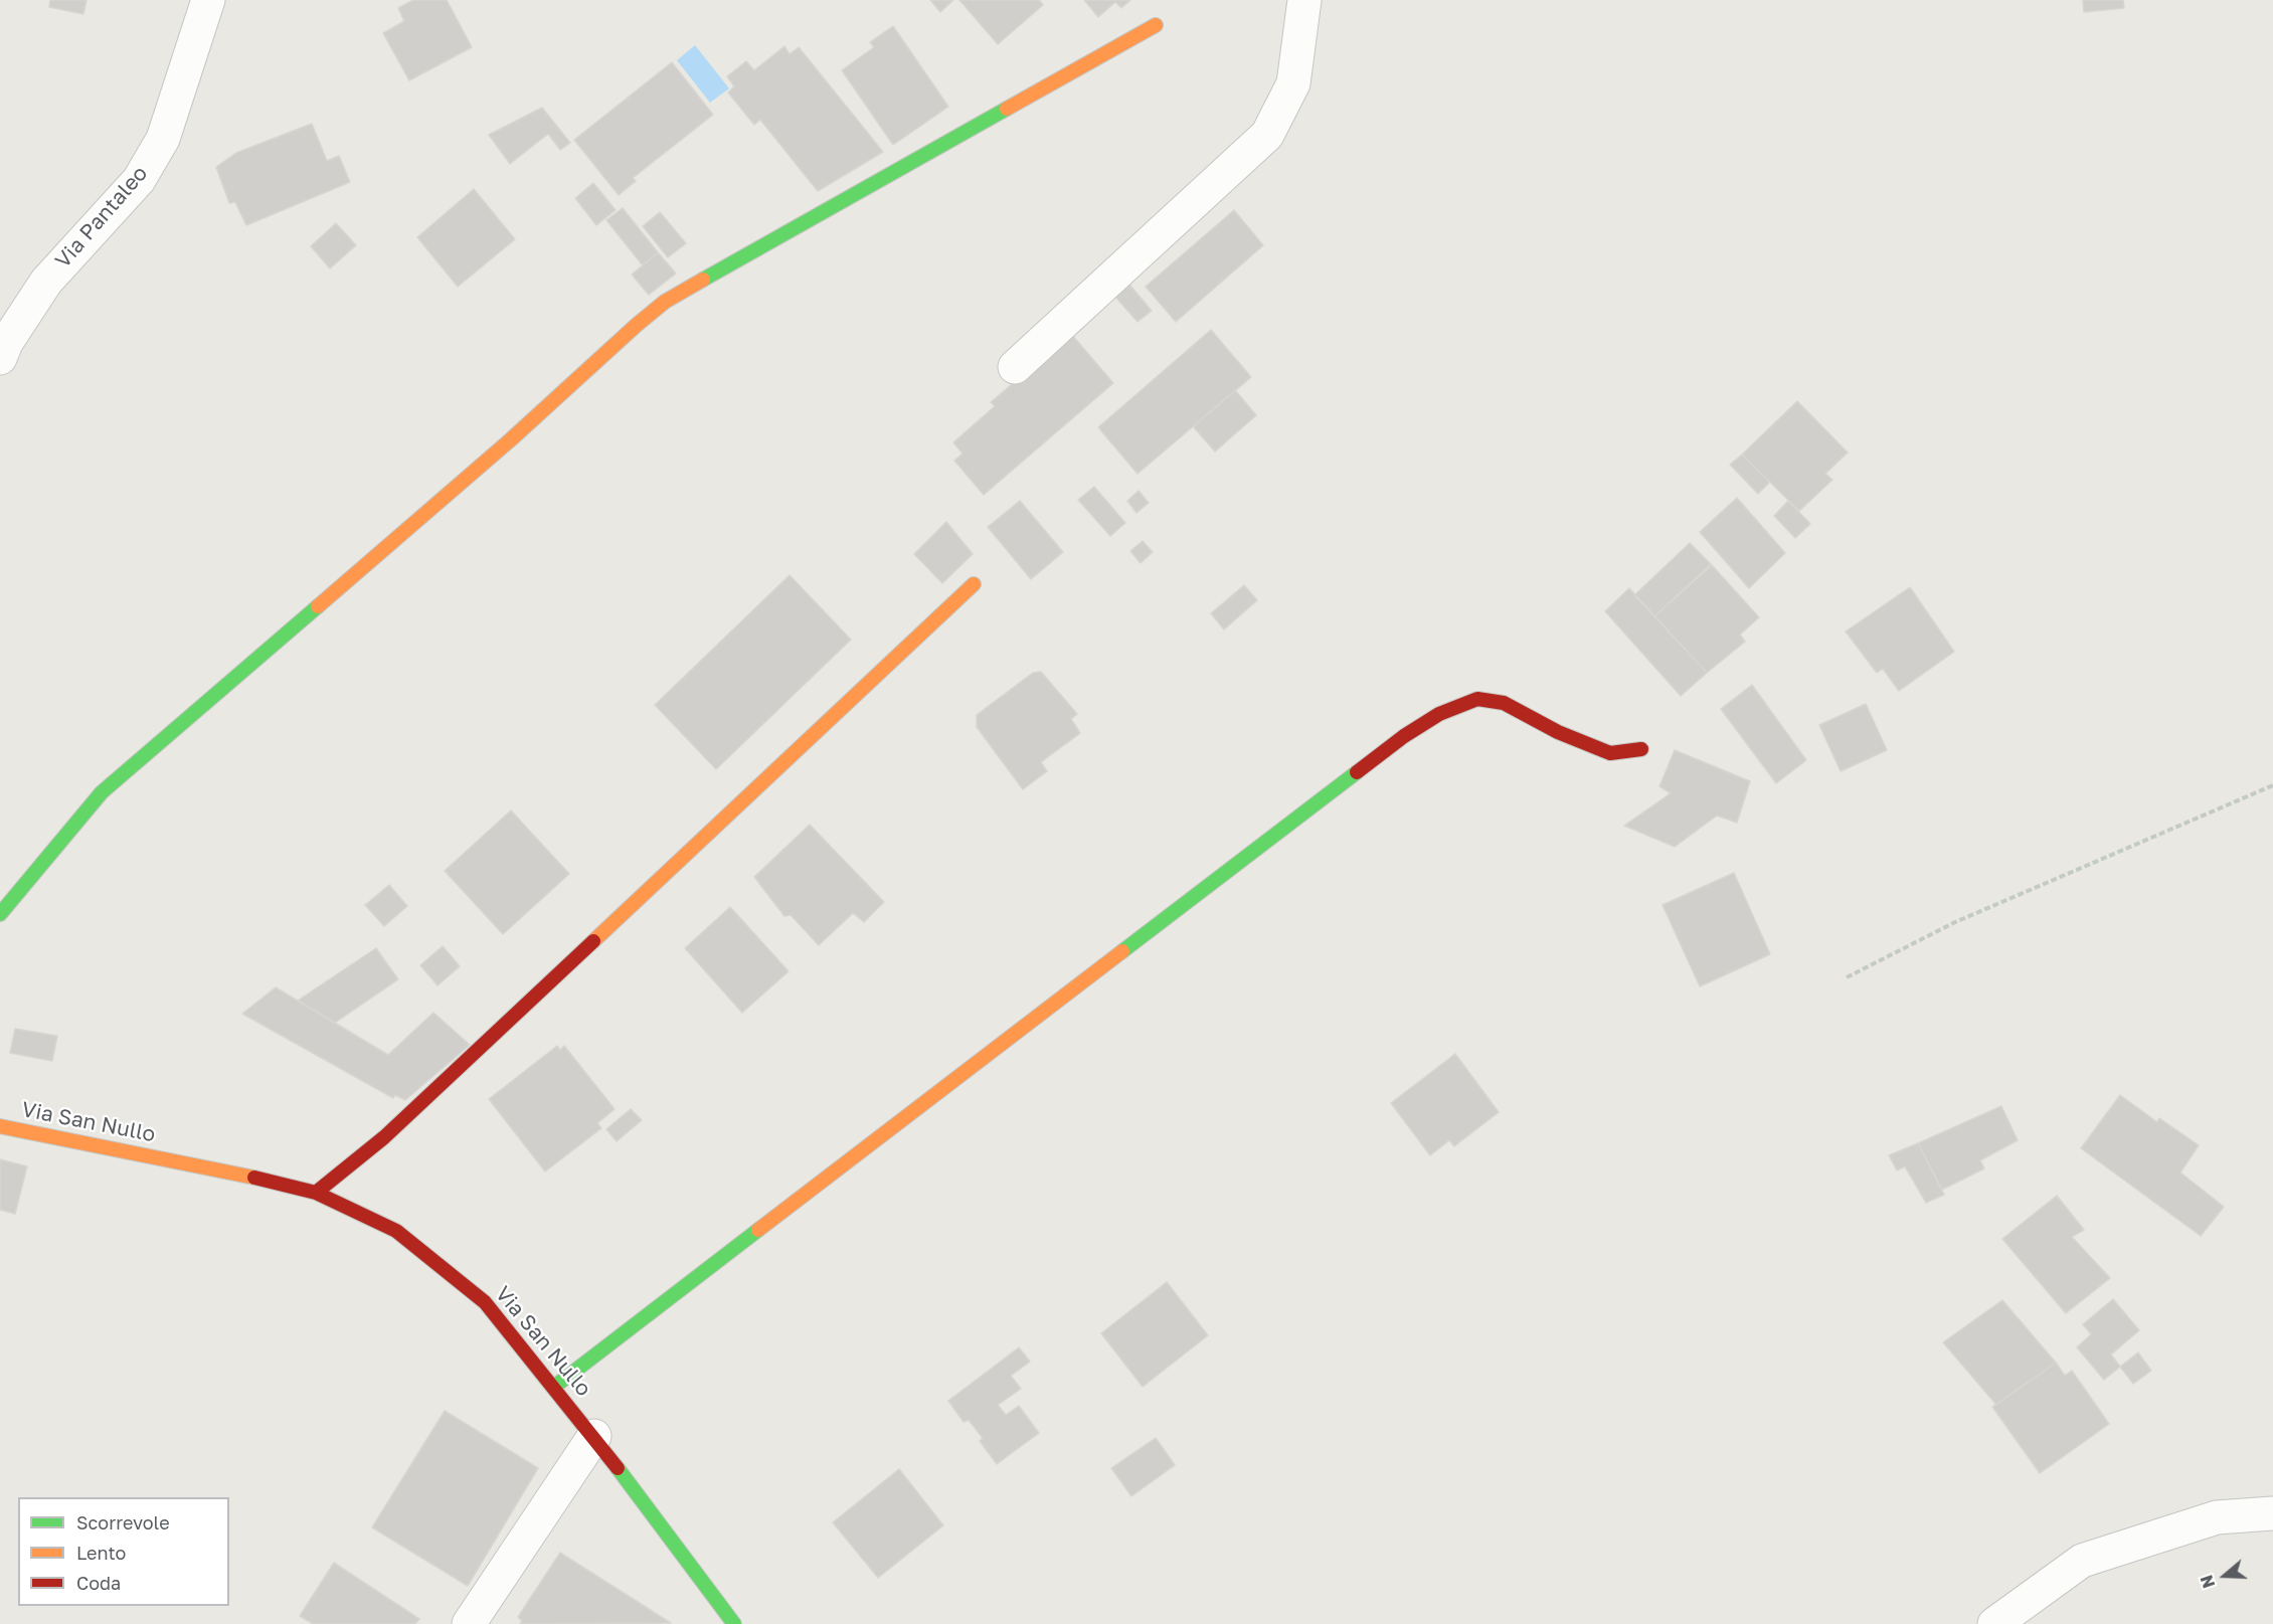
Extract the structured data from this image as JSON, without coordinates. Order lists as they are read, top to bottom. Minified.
{"streets":{"street":["Via Pantaleo","Via San Nullo"]},"legend":["Scorrevole","Lento","Coda"],"north":"left"}
